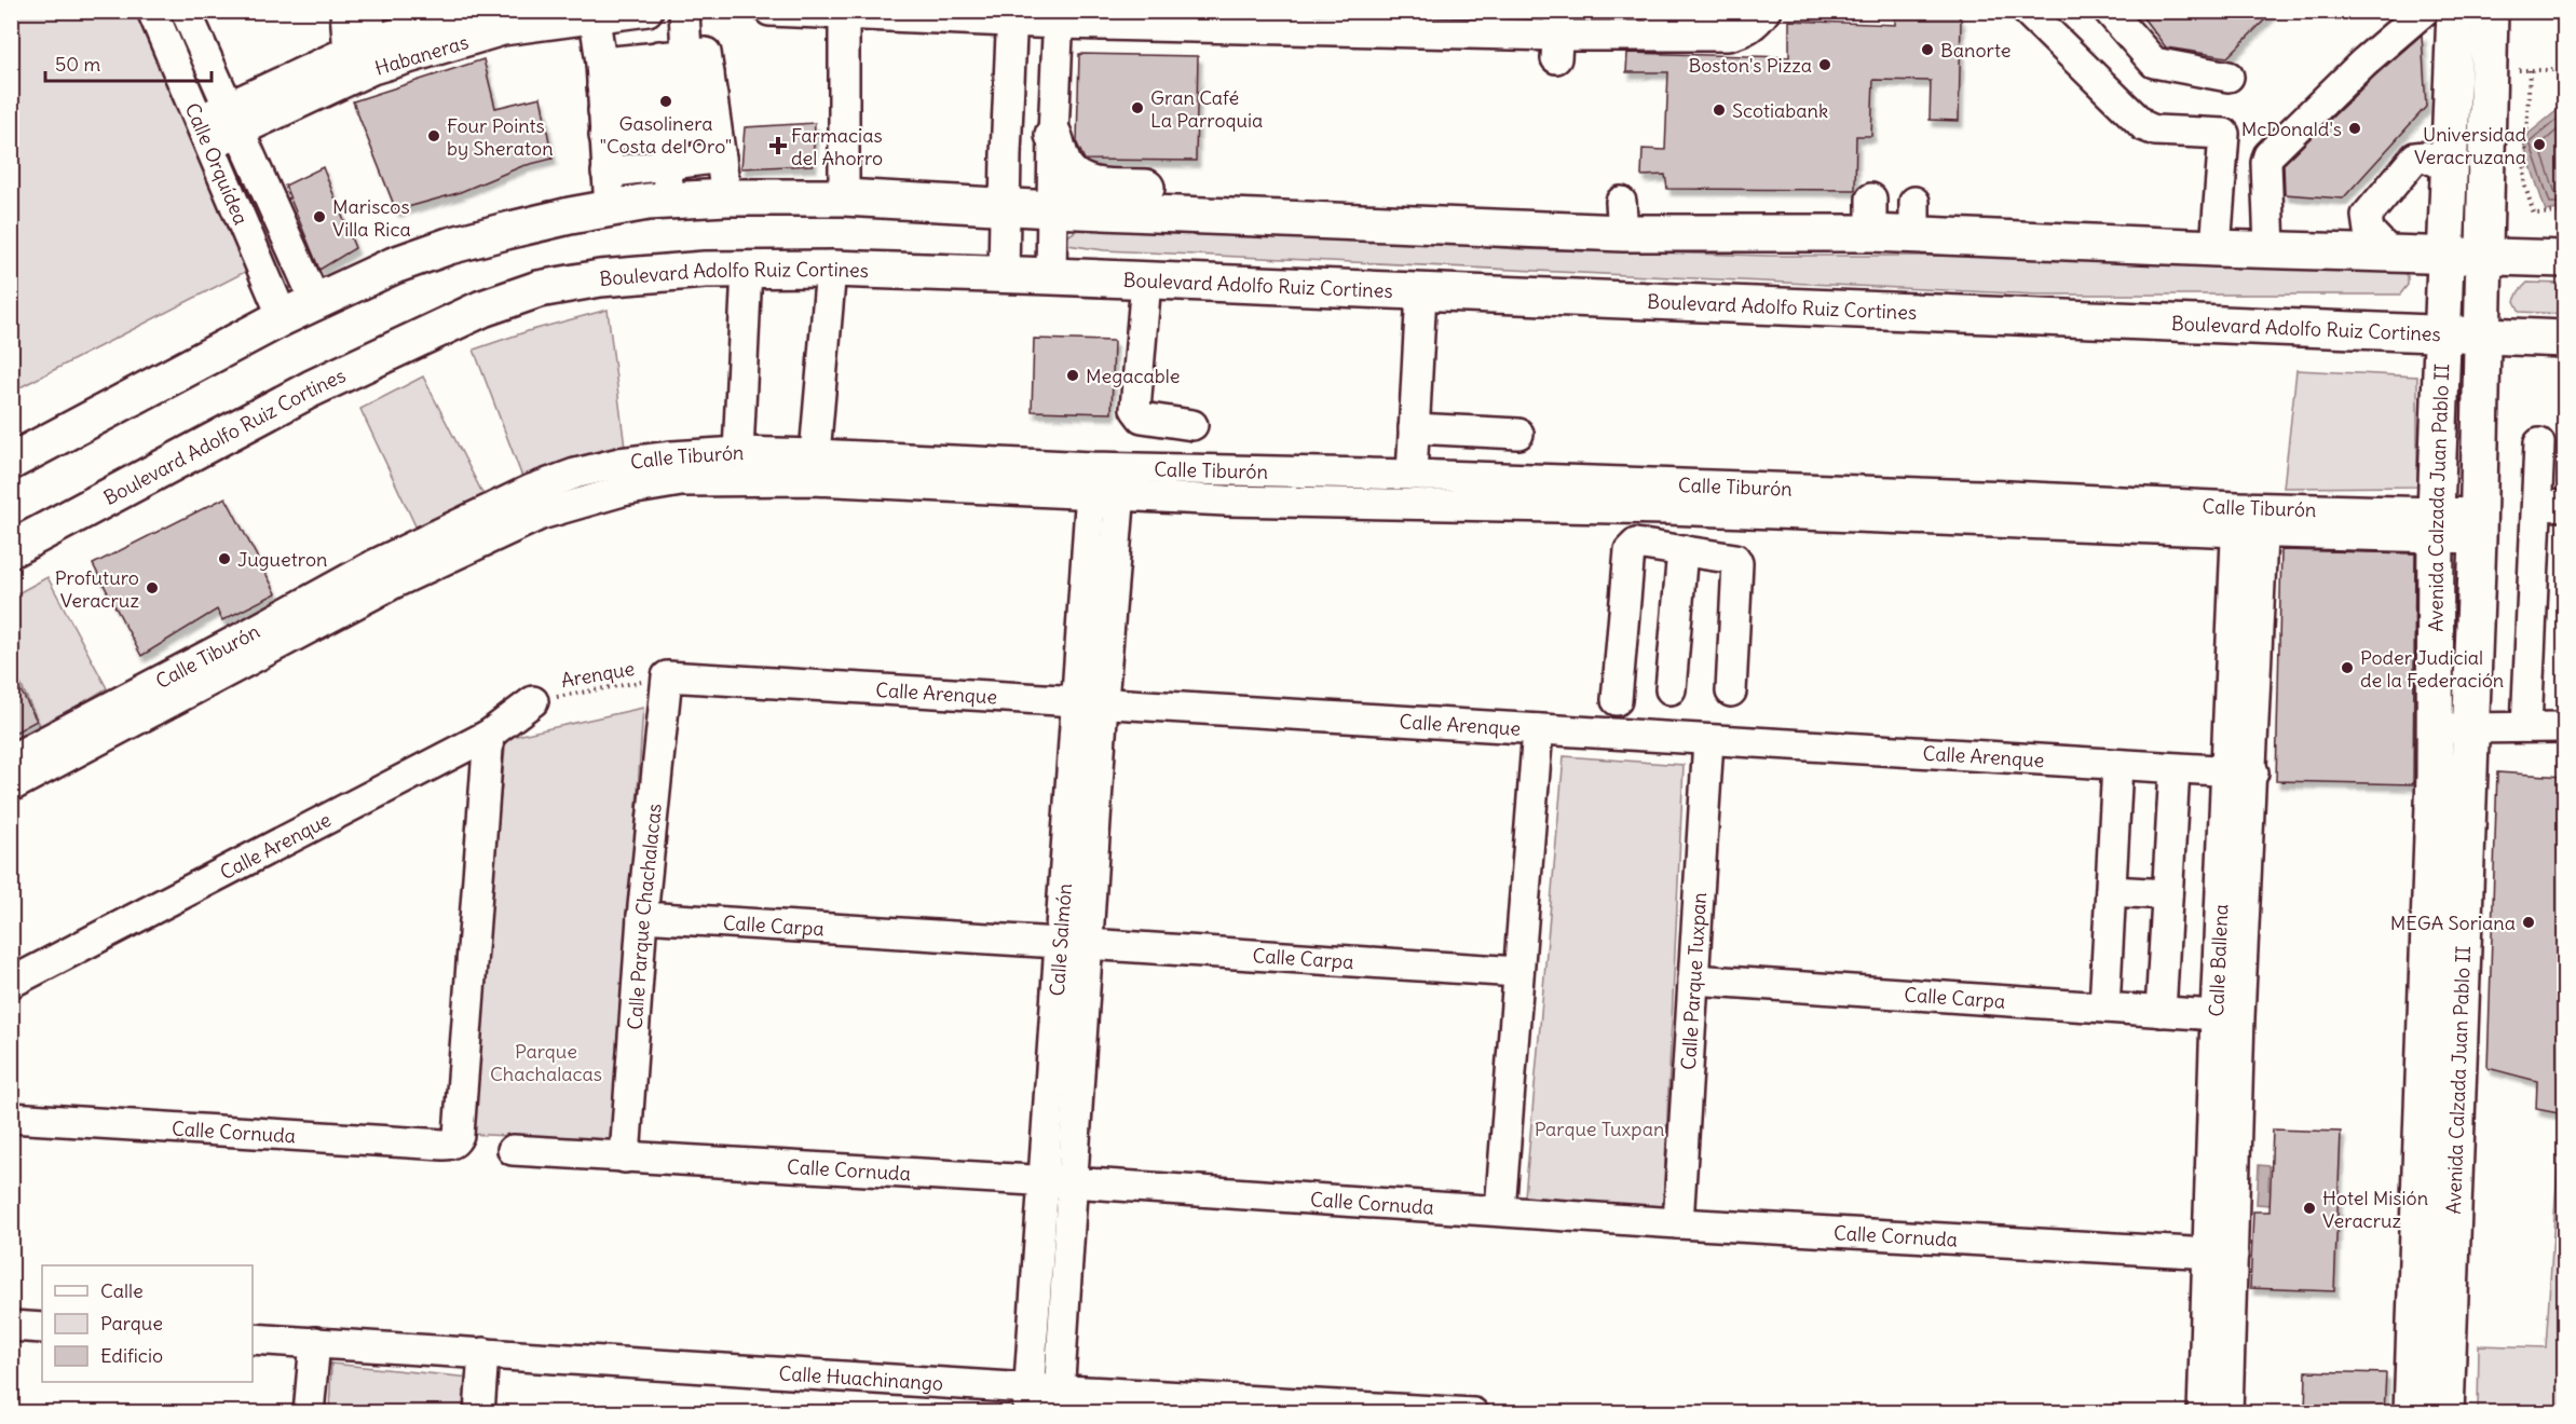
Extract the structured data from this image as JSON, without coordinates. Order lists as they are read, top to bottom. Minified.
{"streets":{"main road":["Boulevard Adolfo Ruiz Cortines","Avenida Calzada Juan Pablo II"],"street":["Habaneras","Calle Orquídea","Calle Tiburón","Calle Arenque","Calle Parque Chachalacas","Calle Carpa","Calle Salmón","Calle Ballena","Calle Parque Tuxpan","Calle Cornuda","Calle Huachinango"],"path":["Arenque"]},"crossings":[["Habaneras","Calle Orquídea"],["Boulevard Adolfo Ruiz Cortines","Avenida Calzada Juan Pablo II"],["Calle Tiburón","Avenida Calzada Juan Pablo II"],["Calle Tiburón","Calle Salmón"],["Calle Tiburón","Calle Ballena"],["Arenque","Calle Arenque"],["Arenque","Calle Parque Chachalacas"],["Calle Arenque","Calle Parque Chachalacas"],["Calle Arenque","Calle Salmón"],["Calle Arenque","Calle Ballena"],["Calle Arenque","Calle Parque Tuxpan"],["Calle Arenque","Calle Cornuda"],["Calle Parque Chachalacas","Calle Carpa"],["Calle Parque Chachalacas","Calle Cornuda"],["Calle Carpa","Calle Salmón"],["Calle Carpa","Calle Ballena"],["Calle Carpa","Calle Parque Tuxpan"],["Calle Salmón","Calle Cornuda"],["Calle Salmón","Calle Huachinango"],["Calle Ballena","Calle Cornuda"],["Calle Parque Tuxpan","Calle Cornuda"]],"parks":["Parque Chachalacas","Parque Tuxpan"],"places":{"other":["Banorte","Boston's Pizza","Gasolinera \"Costa del Oro\"","Gran Café La Parroquia","Scotiabank","McDonald's","Four Points by Sheraton","Universidad Veracruzana","Mariscos Villa Rica","Megacable","Juguetron","Profuturo Veracruz","Poder Judicial de la Federación","MEGA Soriana","Hotel Misión Veracruz"],"health":["Farmacias del Ahorro"]},"legend":["Calle","Parque","Edificio"],"scale_bar":"50 m"}
